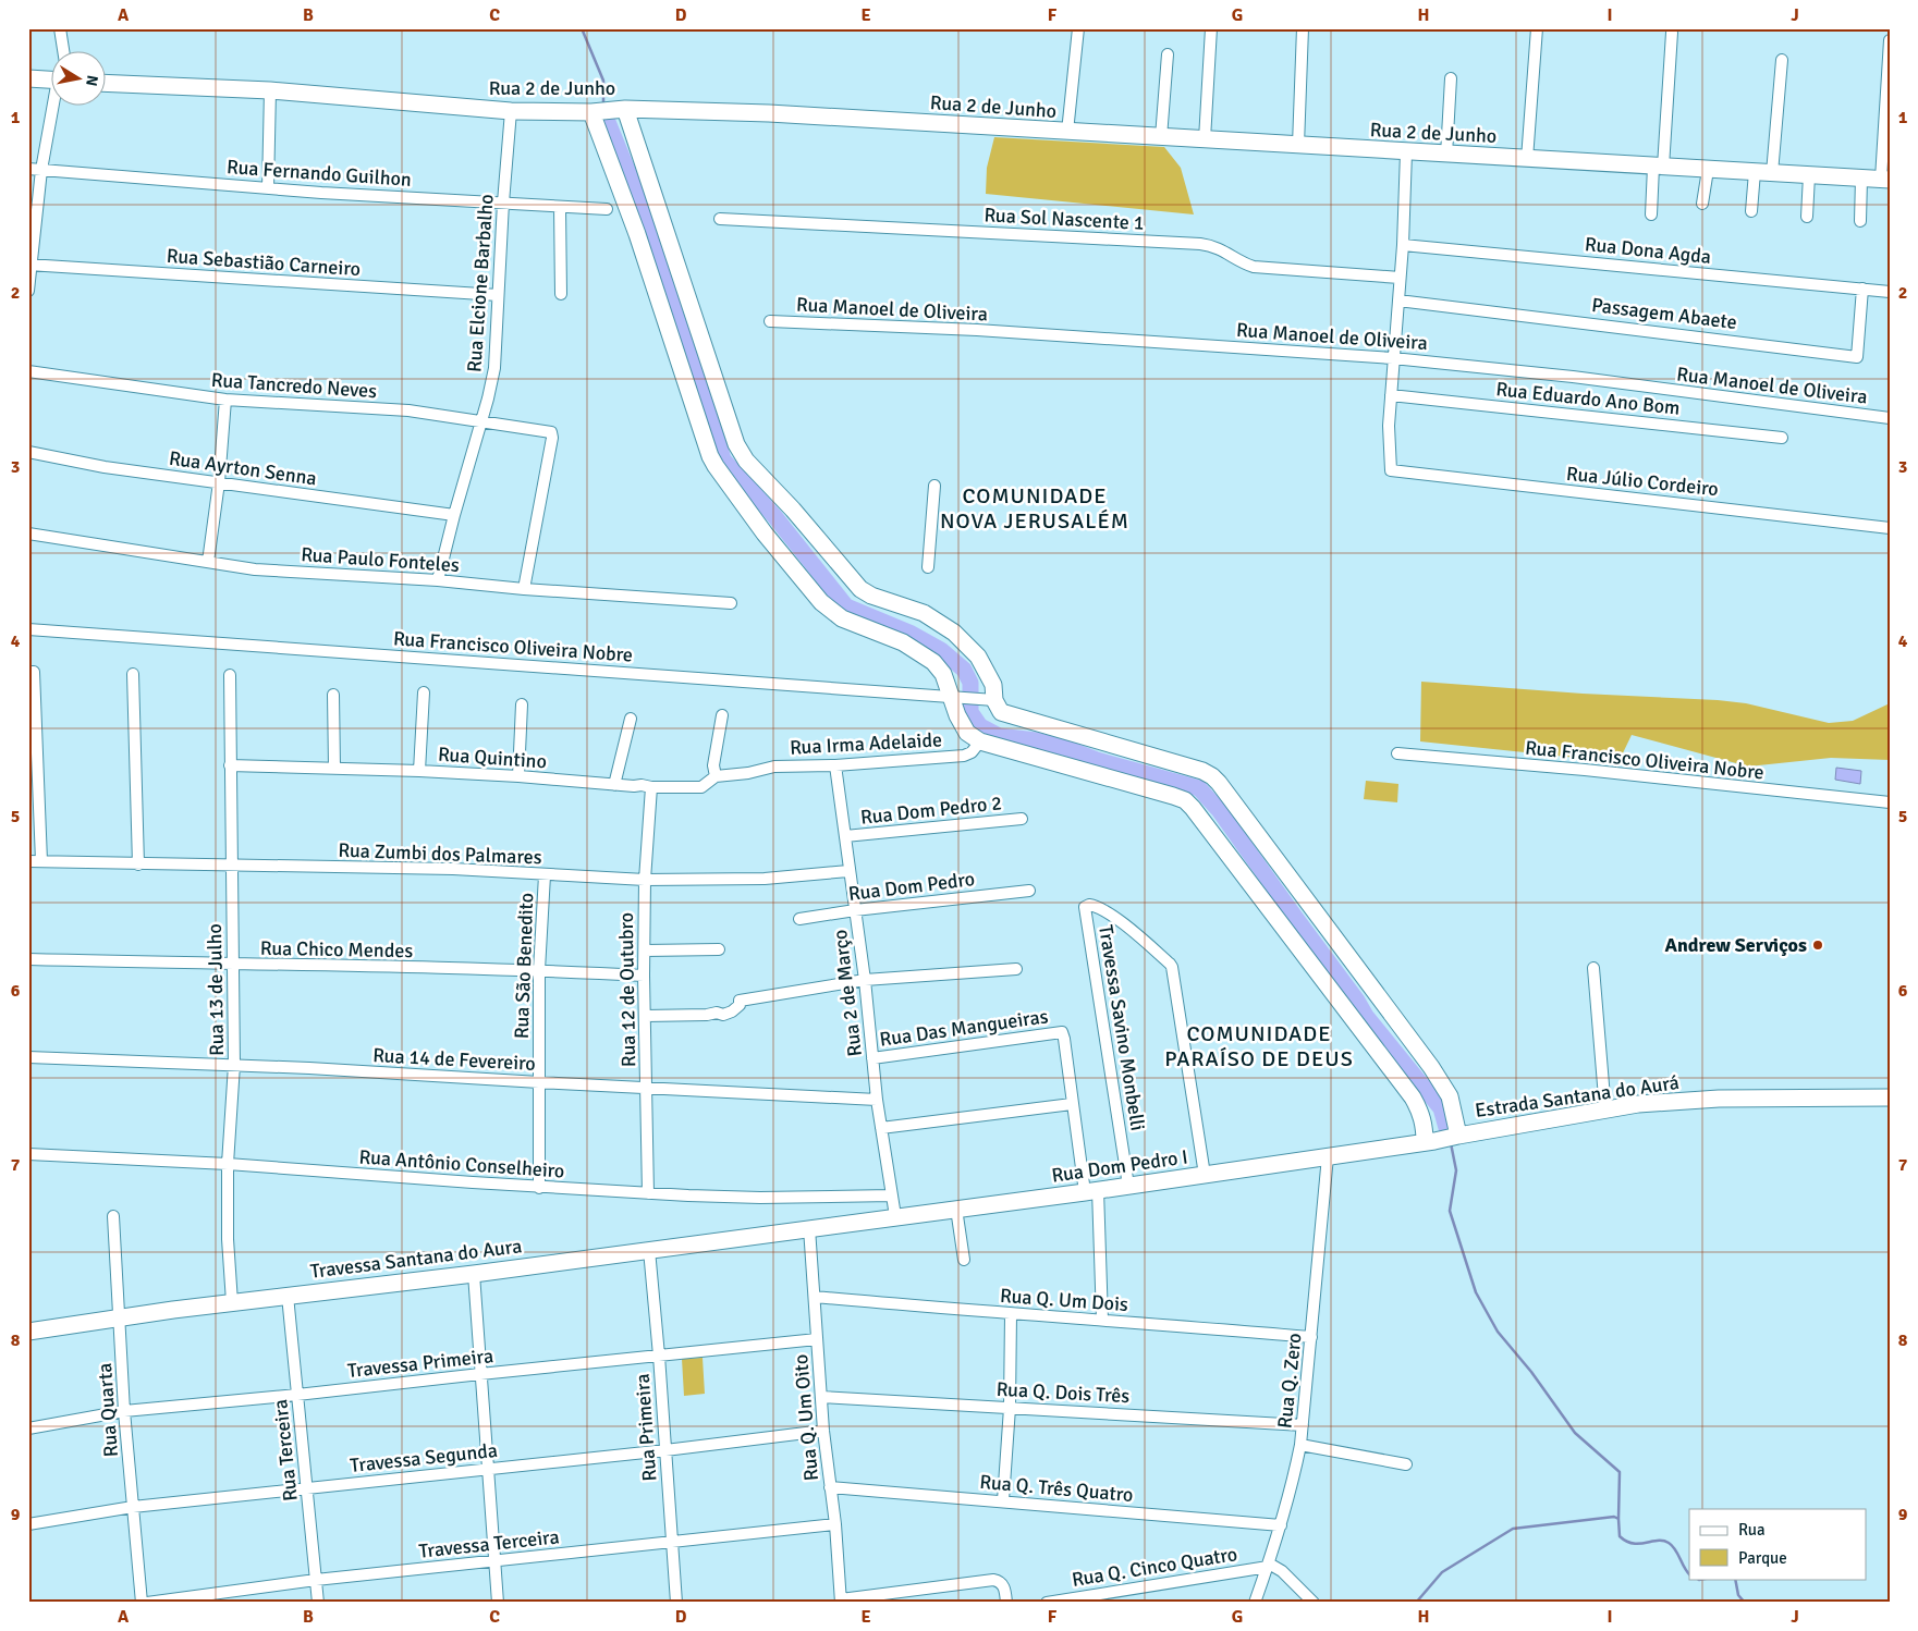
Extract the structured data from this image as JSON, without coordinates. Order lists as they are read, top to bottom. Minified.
{"streets":{"street":["Rua 2 de Junho","Rua Fernando Guilhon","Rua Sol Nascente 1","Rua Dona Agda","Rua Sebastião Carneiro","Rua Elcione Barbalho","Rua Manoel de Oliveira","Passagem Abaete","Rua Tancredo Neves","Rua Eduardo Ano Bom","Rua Ayrton Senna","Rua Júlio Cordeiro","Rua Paulo Fonteles","Rua Francisco Oliveira Nobre","Rua Irma Adelaide","Rua Quintino","Rua Dom Pedro 2","Rua Zumbi dos Palmares","Rua Dom Pedro","Rua Chico Mendes","Rua São Benedito","Rua 13 de Julho","Rua 12 de Outubro","Rua 2 de Março","Rua Das Mangueiras","Travessa Savino Monbelli","Rua 14 de Fevereiro","Estrada Santana do Aurá","Rua Antônio Conselheiro","Rua Dom Pedro I","Travessa Santana do Aura","Rua Q. Um Dois","Travessa Primeira","Rua Q. Zero","Rua Q. Dois Três","Rua Quarta","Rua Q. Um Oito","Rua Primeira","Rua Terceira","Travessa Segunda","Rua Q. Três Quatro","Travessa Terceira","Rua Q. Cinco Quatro"]},"crossings":[["Rua 2 de Junho","Rua Elcione Barbalho"],["Rua Fernando Guilhon","Rua Elcione Barbalho"],["Rua Dona Agda","Passagem Abaete"],["Rua Sebastião Carneiro","Rua Elcione Barbalho"],["Rua Elcione Barbalho","Rua Tancredo Neves"],["Rua Elcione Barbalho","Rua Ayrton Senna"],["Rua Elcione Barbalho","Rua Paulo Fonteles"],["Rua Tancredo Neves","Rua Paulo Fonteles"],["Rua Eduardo Ano Bom","Rua Júlio Cordeiro"],["Rua Irma Adelaide","Rua Quintino"],["Rua Irma Adelaide","Rua 2 de Março"],["Rua Quintino","Rua 13 de Julho"],["Rua Quintino","Rua 12 de Outubro"],["Rua Dom Pedro 2","Rua 2 de Março"],["Rua Zumbi dos Palmares","Rua São Benedito"],["Rua Zumbi dos Palmares","Rua 13 de Julho"],["Rua Zumbi dos Palmares","Rua 12 de Outubro"],["Rua Zumbi dos Palmares","Rua 2 de Março"],["Rua Dom Pedro","Rua 2 de Março"],["Rua Chico Mendes","Rua São Benedito"],["Rua Chico Mendes","Rua 13 de Julho"],["Rua Chico Mendes","Rua 12 de Outubro"],["Rua São Benedito","Rua 14 de Fevereiro"],["Rua São Benedito","Rua Antônio Conselheiro"],["Rua 13 de Julho","Rua 14 de Fevereiro"],["Rua 13 de Julho","Rua Antônio Conselheiro"],["Rua 13 de Julho","Travessa Santana do Aura"],["Rua 12 de Outubro","Rua 14 de Fevereiro"],["Rua 12 de Outubro","Rua Antônio Conselheiro"],["Rua 2 de Março","Rua Das Mangueiras"],["Rua 2 de Março","Rua 14 de Fevereiro"],["Rua 2 de Março","Rua Antônio Conselheiro"],["Rua 2 de Março","Rua Dom Pedro I"],["Rua Das Mangueiras","Rua Dom Pedro I"],["Rua Das Mangueiras","Rua Q. Um Dois"],["Travessa Savino Monbelli","Rua Dom Pedro I"],["Estrada Santana do Aurá","Rua Dom Pedro I"],["Rua Dom Pedro I","Travessa Santana do Aura"],["Rua Dom Pedro I","Rua Q. Zero"],["Rua Dom Pedro I","Rua Q. Um Oito"],["Travessa Santana do Aura","Rua Quarta"],["Travessa Santana do Aura","Rua Q. Um Oito"],["Travessa Santana do Aura","Rua Primeira"],["Travessa Santana do Aura","Rua Terceira"],["Rua Q. Um Dois","Rua Q. Zero"],["Rua Q. Um Dois","Rua Q. Um Oito"],["Travessa Primeira","Rua Quarta"],["Travessa Primeira","Rua Q. Um Oito"],["Travessa Primeira","Rua Primeira"],["Travessa Primeira","Rua Terceira"],["Rua Q. Zero","Rua Q. Dois Três"],["Rua Q. Zero","Rua Q. Três Quatro"],["Rua Q. Zero","Rua Q. Cinco Quatro"],["Rua Q. Dois Três","Rua Q. Um Oito"],["Rua Quarta","Travessa Segunda"],["Rua Q. Um Oito","Travessa Segunda"],["Rua Q. Um Oito","Rua Q. Três Quatro"],["Rua Q. Um Oito","Travessa Terceira"],["Rua Primeira","Travessa Segunda"],["Rua Primeira","Travessa Terceira"],["Rua Terceira","Travessa Segunda"],["Rua Terceira","Travessa Terceira"]],"districts":["COMUNIDADE NOVA JERUSALÉM","COMUNIDADE PARAÍSO DE DEUS"],"places":["Andrew Serviços"],"legend":["Rua","Parque"],"north":"right","grid":{"columns":["A","B","C","D","E","F","G","H","I","J"],"rows":["1","2","3","4","5","6","7","8","9"]}}
